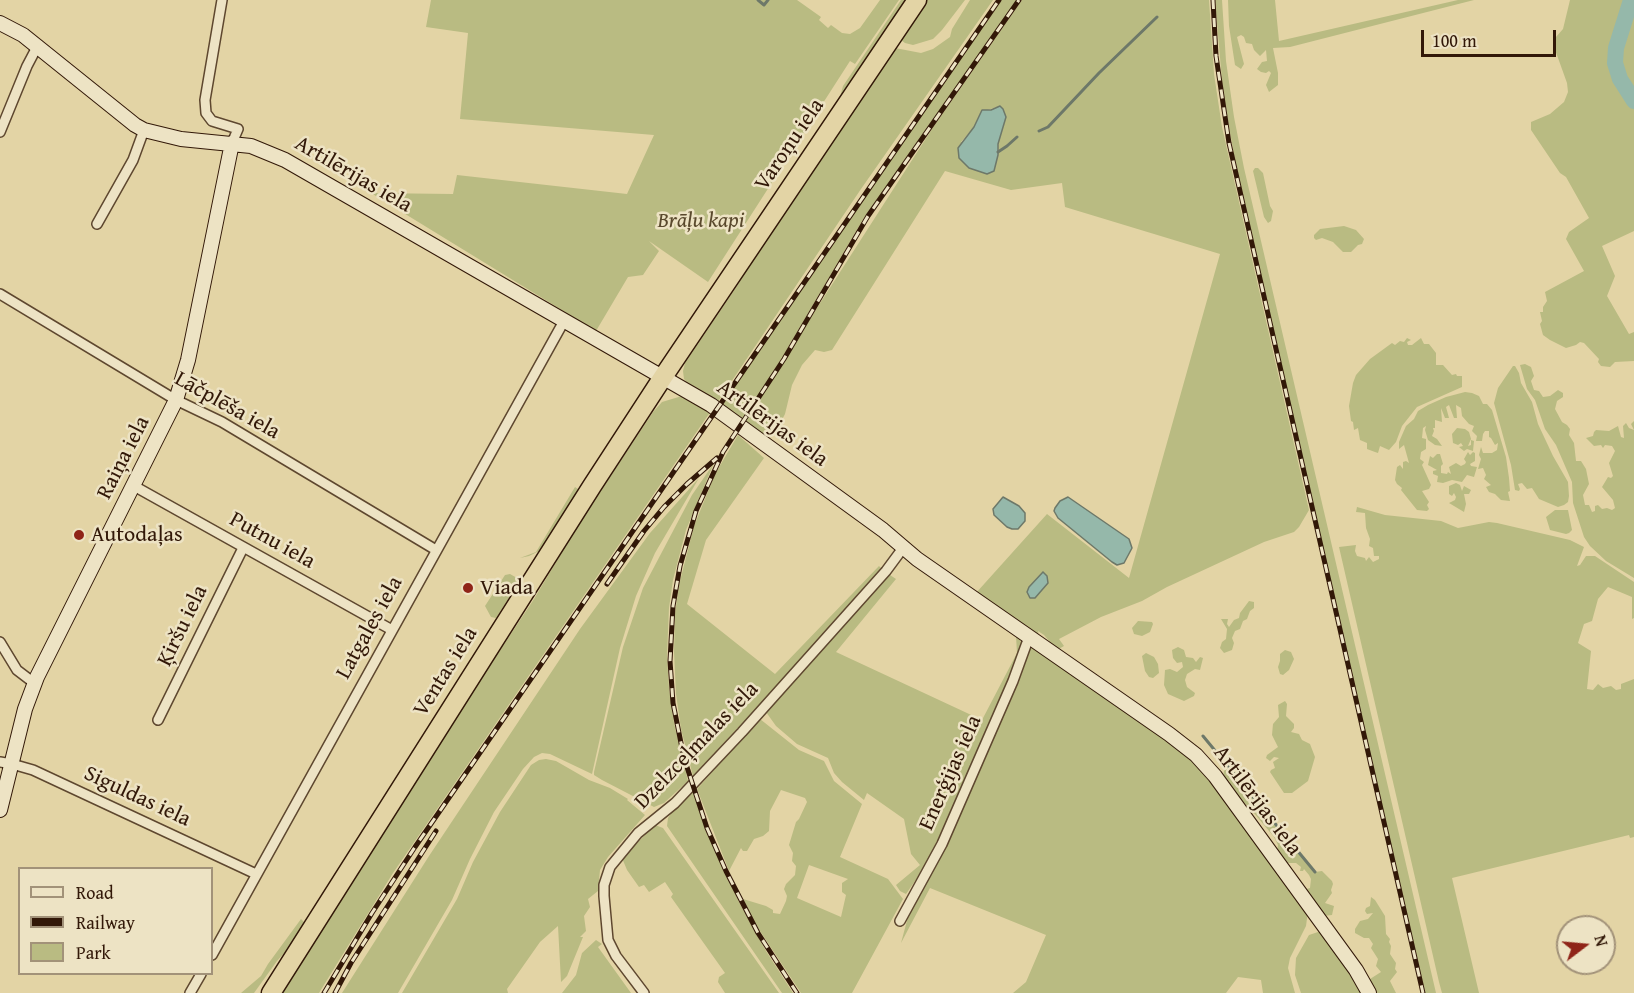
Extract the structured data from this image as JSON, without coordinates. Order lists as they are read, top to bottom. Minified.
{"streets":{"highway":["Varoņu iela","Ventas iela"],"street":["Artilērijas iela","Lāčplēša iela","Raiņa iela","Putnu iela","Ķiršu iela","Latgales iela","Dzelzceļmalas iela","Enerģijas iela","Siguldas iela"]},"crossings":[["Varoņu iela","Artilērijas iela"],["Varoņu iela","Ventas iela"],["Artilērijas iela","Raiņa iela"],["Artilērijas iela","Latgales iela"],["Artilērijas iela","Ventas iela"],["Artilērijas iela","Dzelzceļmalas iela"],["Artilērijas iela","Enerģijas iela"],["Lāčplēša iela","Raiņa iela"],["Lāčplēša iela","Latgales iela"],["Raiņa iela","Putnu iela"],["Raiņa iela","Siguldas iela"],["Putnu iela","Ķiršu iela"],["Putnu iela","Latgales iela"],["Latgales iela","Siguldas iela"]],"parks":["Brāļu kapi"],"places":["Autodaļas","Viada"],"legend":["Road","Railway","Park"],"scale_bar":"100 m","north":"right"}
